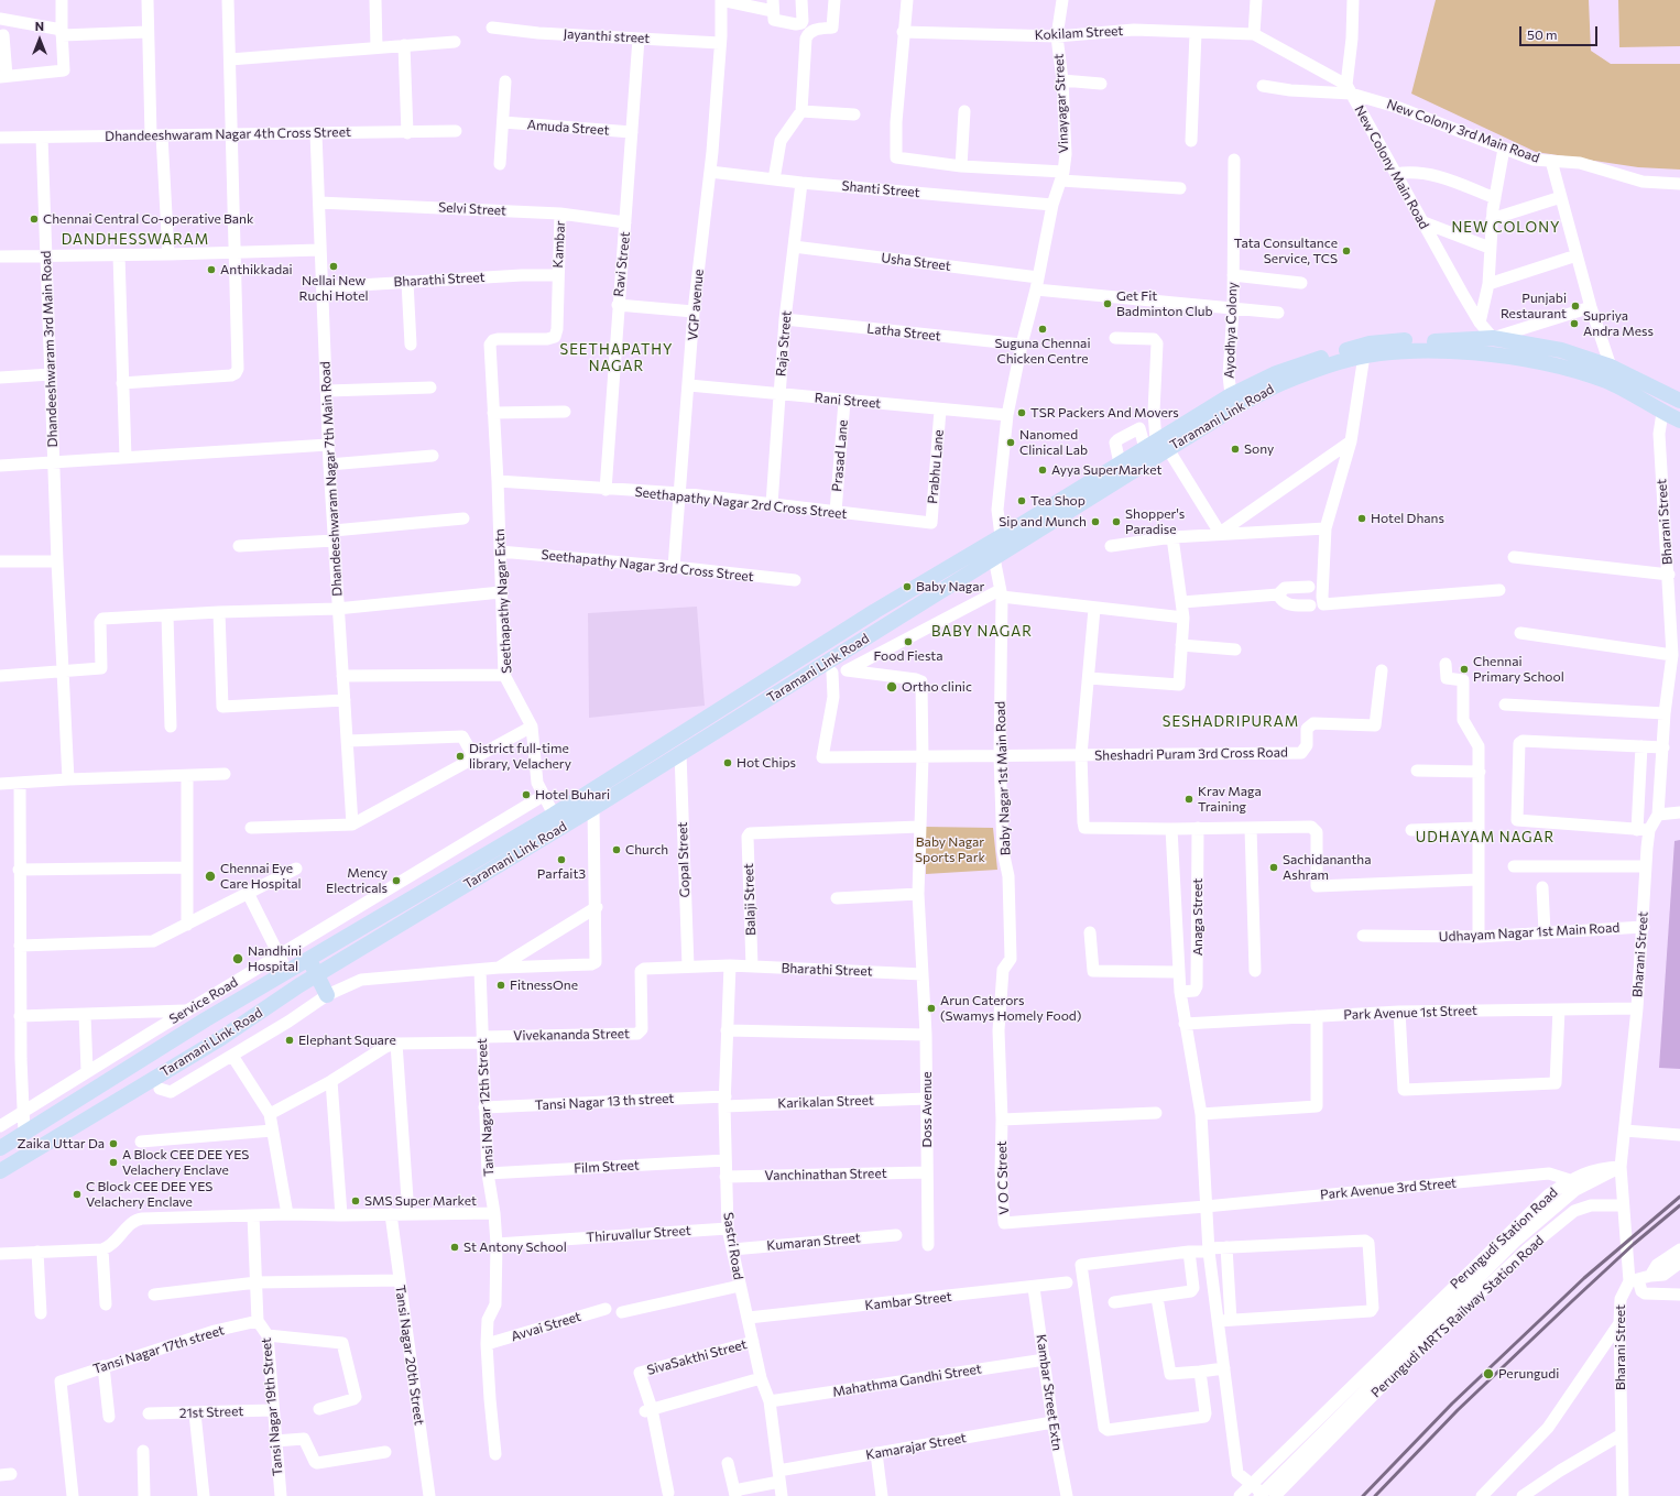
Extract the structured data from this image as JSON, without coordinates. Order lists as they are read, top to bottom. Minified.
{"streets":{"main road":["Taramani Link Road"],"street":["Kokilam Street","Jayanthi street","Vinayagar Street","Amuda Street","New Colony 3rd Main Road","Dhandeeshwaram Nagar 4th Cross Street","New Colony Main Road","Shanti Street","Selvi Street","Kambar","Usha Street","Ravi Street","Bharathi Street","VGP avenue","Ayodhya Colony","Latha Street","Raja Street","Dhandeeshwaram 3rd Main Road","Rani Street","Prasad Lane","Prabhu Lane","Dhandeeshwaram Nagar 7th Main Road","Seethapathy Nagar 2rd Cross Street","Bharani Street","Seethapathy Nagar 3rd Cross Street","Seethapathy Nagar Extn","Sheshadri Puram 3rd Cross Road","Baby Nagar 1st Main Road","Gopal Street","Balaji Street","Anaga Street","Udhayam Nagar 1st Main Road","Service Road","Park Avenue 1st Street","Vivekananda Street","Tansi Nagar 13 th street","Karikalan Street","Tansi Nagar 12th Street","Doss Avenue","Film Street","Vanchinathan Street","V O C Street","Park Avenue 3rd Street","Thiruvallur Street","Perungudi Station Road","Kumaran Street","Sastri Road","Kambar Street","Perungudi MRTS Railway Station Road","Avvai Street","Tansi Nagar 17th street","Tansi Nagar 20th Street","SivaSakthi Street","Mahathma Gandhi Street","Kambar Street Extn","Tansi Nagar 19th Street","21st Street","Kamarajar Street"]},"crossings":[["Kokilam Street","Vinayagar Street"],["Jayanthi street","Ravi Street"],["Jayanthi street","VGP avenue"],["Vinayagar Street","Shanti Street"],["Vinayagar Street","Usha Street"],["Vinayagar Street","Latha Street"],["Vinayagar Street","Rani Street"],["Vinayagar Street","Taramani Link Road"],["Amuda Street","Ravi Street"],["New Colony 3rd Main Road","New Colony Main Road"],["Dhandeeshwaram Nagar 4th Cross Street","Dhandeeshwaram 3rd Main Road"],["Dhandeeshwaram Nagar 4th Cross Street","Dhandeeshwaram Nagar 7th Main Road"],["New Colony Main Road","Taramani Link Road"],["Shanti Street","VGP avenue"],["Shanti Street","Raja Street"],["Selvi Street","Kambar"],["Selvi Street","Ravi Street"],["Selvi Street","Dhandeeshwaram Nagar 7th Main Road"],["Kambar","Bharathi Street"],["Kambar","Seethapathy Nagar Extn"],["Usha Street","Ayodhya Colony"],["Usha Street","Raja Street"],["Ravi Street","Seethapathy Nagar 2rd Cross Street"],["Bharathi Street","Dhandeeshwaram Nagar 7th Main Road"],["Bharathi Street","Balaji Street"],["Bharathi Street","Vivekananda Street"],["Bharathi Street","Doss Avenue"],["Bharathi Street","Sastri Road"],["VGP avenue","Rani Street"],["VGP avenue","Seethapathy Nagar 2rd Cross Street"],["VGP avenue","Seethapathy Nagar 3rd Cross Street"],["Ayodhya Colony","Taramani Link Road"],["Latha Street","Raja Street"],["Raja Street","Rani Street"],["Raja Street","Seethapathy Nagar 2rd Cross Street"],["Rani Street","Prasad Lane"],["Rani Street","Prabhu Lane"],["Taramani Link Road","Bharani Street"],["Taramani Link Road","Seethapathy Nagar Extn"],["Taramani Link Road","Sheshadri Puram 3rd Cross Road"],["Taramani Link Road","Baby Nagar 1st Main Road"],["Taramani Link Road","Gopal Street"],["Prasad Lane","Seethapathy Nagar 2rd Cross Street"],["Prabhu Lane","Seethapathy Nagar 2rd Cross Street"],["Seethapathy Nagar 2rd Cross Street","Seethapathy Nagar Extn"],["Bharani Street","Udhayam Nagar 1st Main Road"],["Bharani Street","Park Avenue 1st Street"],["Bharani Street","Perungudi Station Road"],["Bharani Street","Perungudi MRTS Railway Station Road"],["Seethapathy Nagar 3rd Cross Street","Seethapathy Nagar Extn"],["Seethapathy Nagar Extn","Service Road"],["Sheshadri Puram 3rd Cross Road","Baby Nagar 1st Main Road"],["Sheshadri Puram 3rd Cross Road","Doss Avenue"],["Baby Nagar 1st Main Road","V O C Street"],["Gopal Street","Vivekananda Street"],["Balaji Street","Doss Avenue"],["Vivekananda Street","Tansi Nagar 12th Street"],["Vivekananda Street","Sastri Road"],["Tansi Nagar 13 th street","Karikalan Street"],["Tansi Nagar 13 th street","Tansi Nagar 12th Street"],["Tansi Nagar 13 th street","Sastri Road"],["Karikalan Street","Doss Avenue"],["Karikalan Street","Sastri Road"],["Tansi Nagar 12th Street","Film Street"],["Tansi Nagar 12th Street","Thiruvallur Street"],["Tansi Nagar 12th Street","Avvai Street"],["Doss Avenue","Vanchinathan Street"],["Film Street","Sastri Road"],["Vanchinathan Street","Sastri Road"],["V O C Street","Park Avenue 3rd Street"],["Park Avenue 3rd Street","Perungudi Station Road"],["Thiruvallur Street","Sastri Road"],["Perungudi Station Road","Perungudi MRTS Railway Station Road"],["Kumaran Street","Sastri Road"],["Sastri Road","Kambar Street"],["Sastri Road","SivaSakthi Street"],["Sastri Road","Mahathma Gandhi Street"],["Sastri Road","Kamarajar Street"],["Kambar Street","Kambar Street Extn"],["Tansi Nagar 17th street","Tansi Nagar 19th Street"],["Mahathma Gandhi Street","Kambar Street Extn"],["Kambar Street Extn","Kamarajar Street"],["Tansi Nagar 19th Street","21st Street"]],"districts":["NEW COLONY","DANDHESSWARAM","SEETHAPATHY NAGAR","BABY NAGAR","SESHADRIPURAM","UDHAYAM NAGAR"],"parks":["Baby Nagar Sports Park"],"places":["Chennai Central Co-operative Bank","Tata Consultance Service, TCS","Nellai New Ruchi Hotel","Anthikkadai","Get Fit Badminton Club","Punjabi Restaurant","Supriya Andra Mess","Suguna Chennai Chicken Centre","TSR Packers And Movers","Nanomed Clinical Lab","Sony","Ayya SuperMarket","Tea Shop","Hotel Dhans","Sip and Munch","Shopper's Paradise","Baby Nagar","Food Fiesta","Chennai Primary School","Ortho clinic","District full-time library, Velachery","Hot Chips","Hotel Buhari","Krav Maga Training","Church","Parfait3","Sachidanantha Ashram","Chennai Eye Care Hospital","Mency Electricals","Nandhini Hospital","FitnessOne","Arun Caterors (Swamys Homely Food)","Elephant Square","Zaika Uttar Da","A Block CEE DEE YES Velachery Enclave","C Block CEE DEE YES Velachery Enclave","SMS Super Market","St Antony School","Perungudi"],"scale_bar":"50 m","north":"top"}
